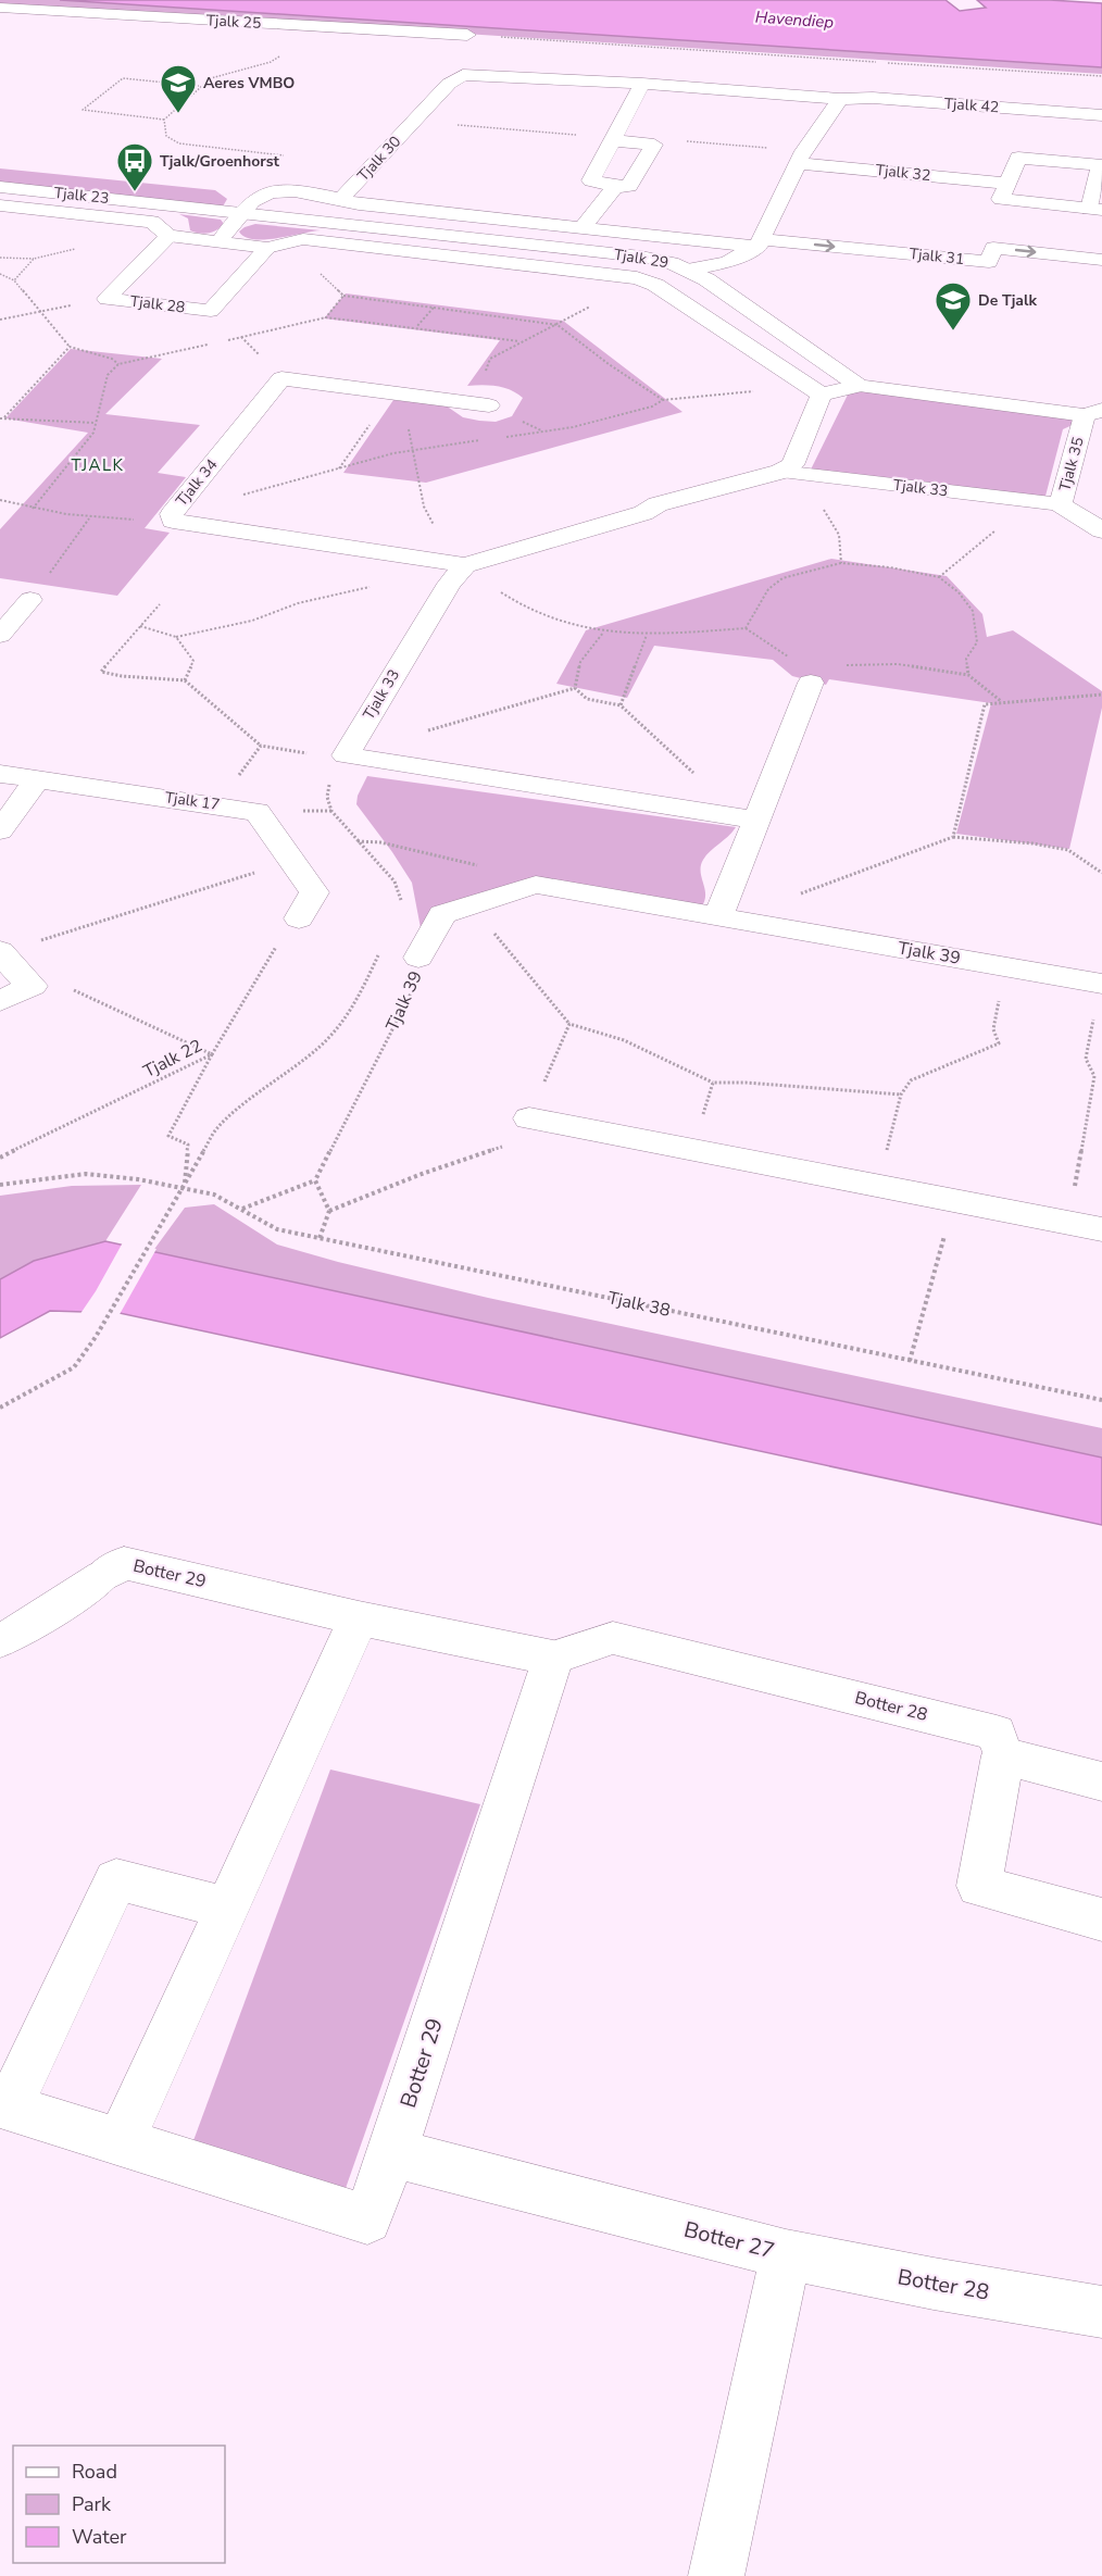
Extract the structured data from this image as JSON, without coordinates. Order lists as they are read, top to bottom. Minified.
{"streets":{"street":["Tjalk 25","Tjalk 42","Tjalk 30","Tjalk 32","Tjalk 23","Tjalk 31","Tjalk 29","Tjalk 28","Tjalk 35","Tjalk 34","Tjalk 33","Tjalk 17","Tjalk 39","Botter 29","Botter 28","Botter 27"],"path":["Tjalk 22","Tjalk 38"]},"crossings":[["Tjalk 42","Tjalk 30"],["Tjalk 30","Tjalk 31"],["Tjalk 23","Tjalk 29"],["Tjalk 23","Tjalk 28"],["Tjalk 29","Tjalk 28"],["Tjalk 29","Tjalk 35"],["Tjalk 35","Tjalk 33"],["Tjalk 34","Tjalk 33"],["Tjalk 17","Tjalk 22"],["Botter 29","Botter 28"],["Botter 29","Botter 27"],["Botter 28","Botter 27"]],"one_way":["Tjalk 31"],"districts":["TJALK"],"water":["Havendiep"],"places":{"school or university":["Aeres VMBO","De Tjalk"],"bus stop":["Tjalk/Groenhorst"]},"legend":["Road","Park","Water"]}
